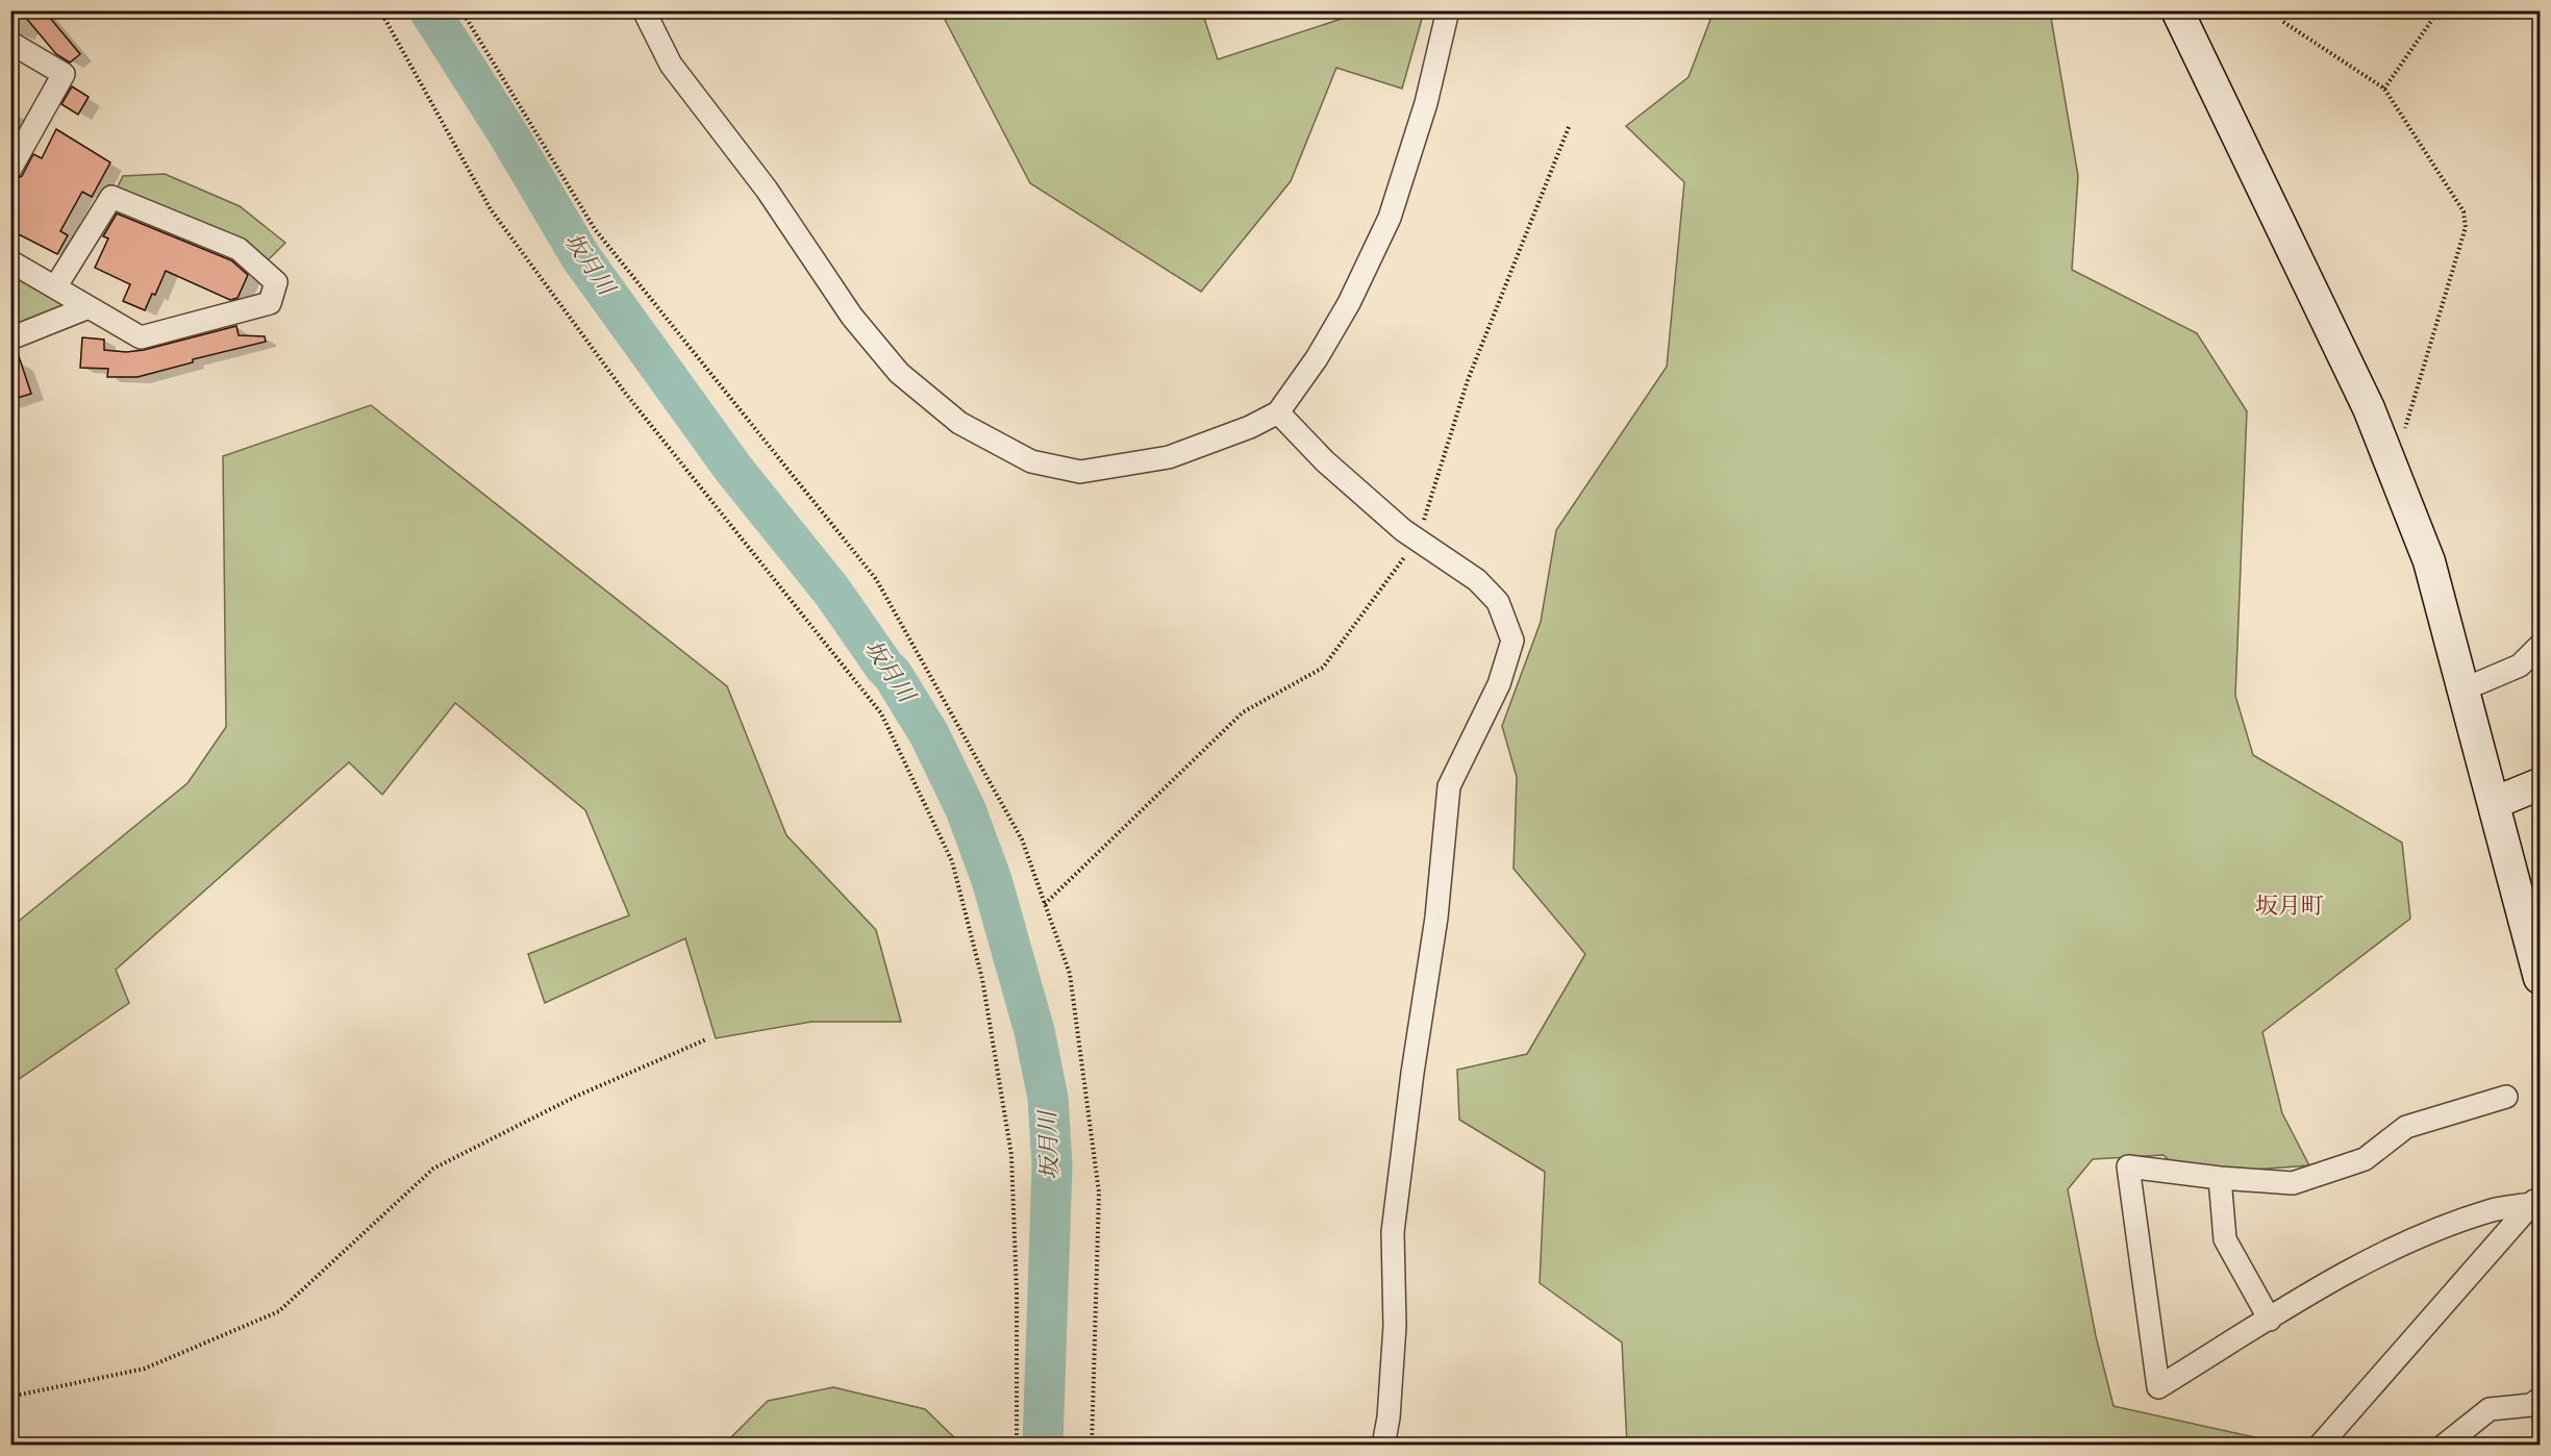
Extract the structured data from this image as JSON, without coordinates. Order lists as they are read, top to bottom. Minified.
{"districts":["坂月町"],"water":["坂月川"]}
